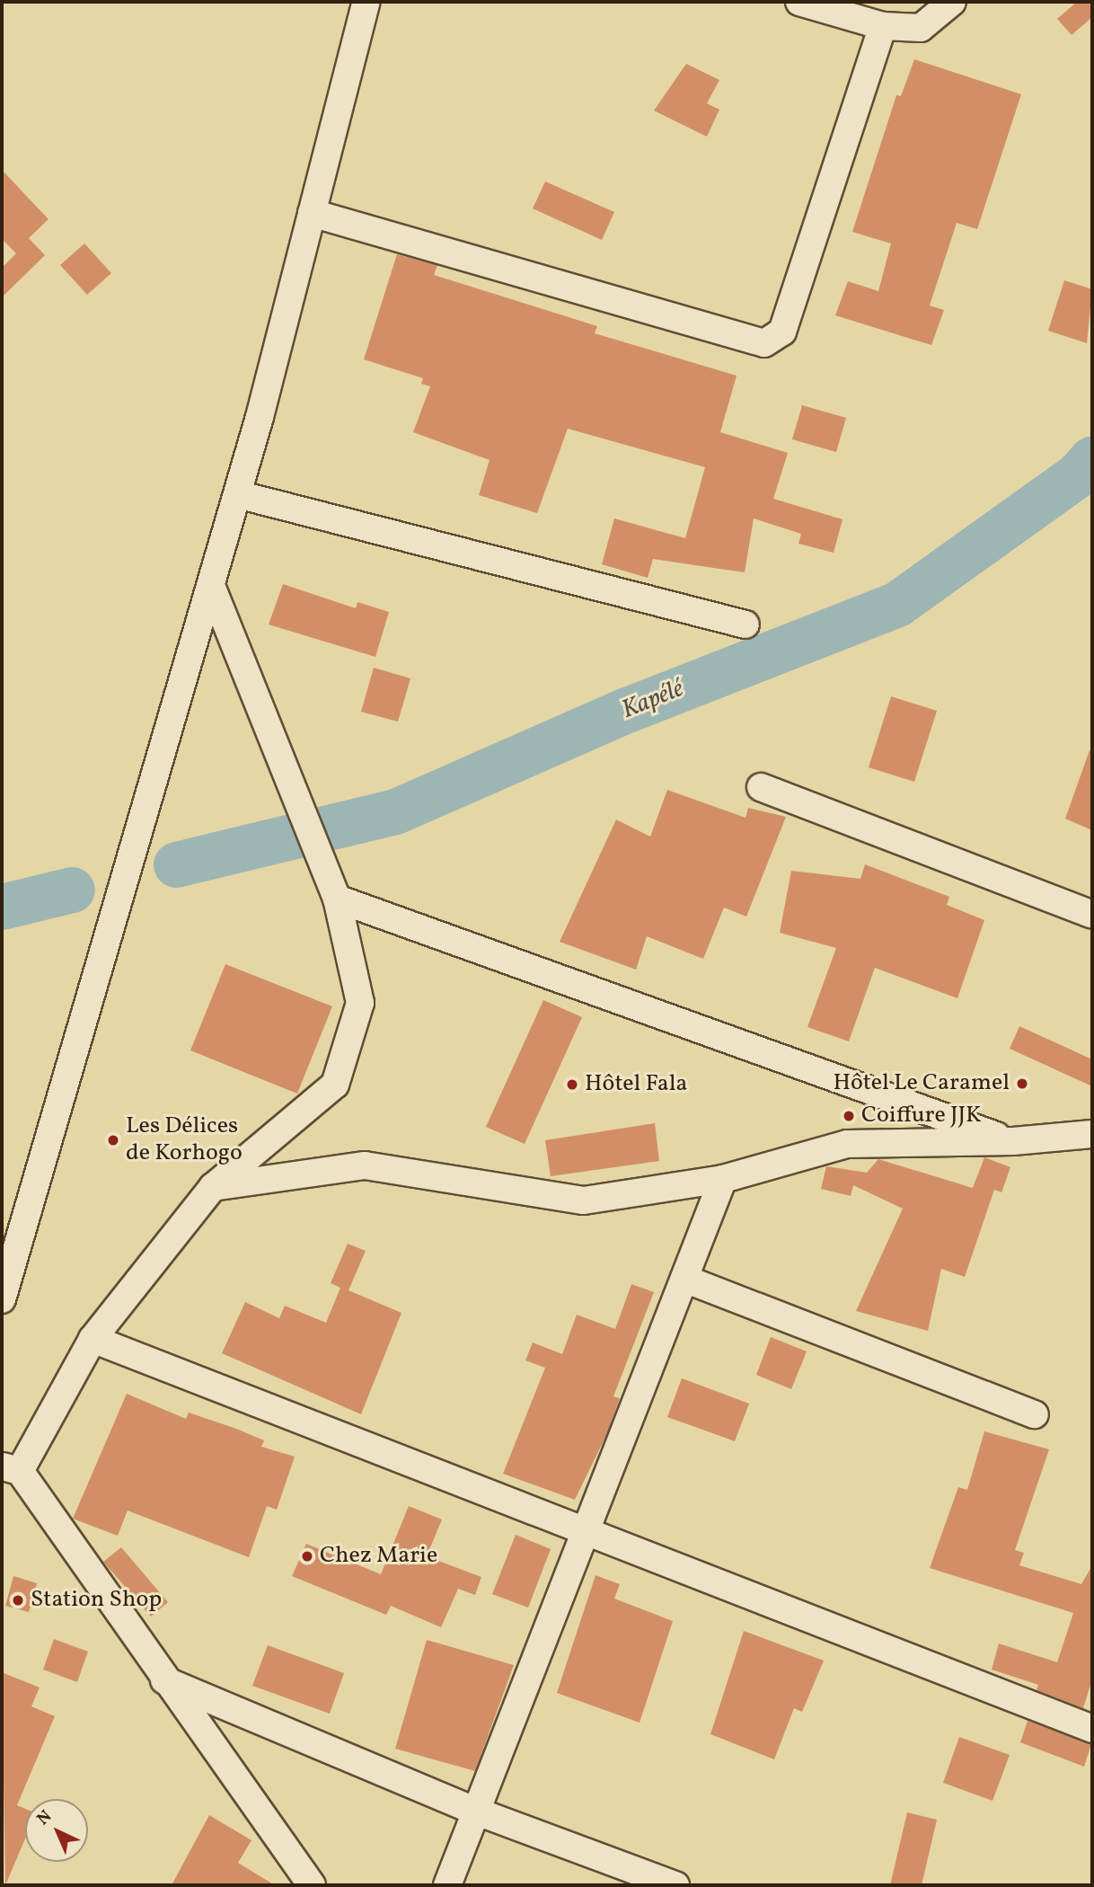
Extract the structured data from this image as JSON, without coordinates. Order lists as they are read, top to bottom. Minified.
{"water":["Kapélé"],"places":["Hôtel Le Caramel","Hôtel Fala","Coiffure JJK","Les Délices de Korhogo","Chez Marie","Station Shop"],"north":"top left"}
